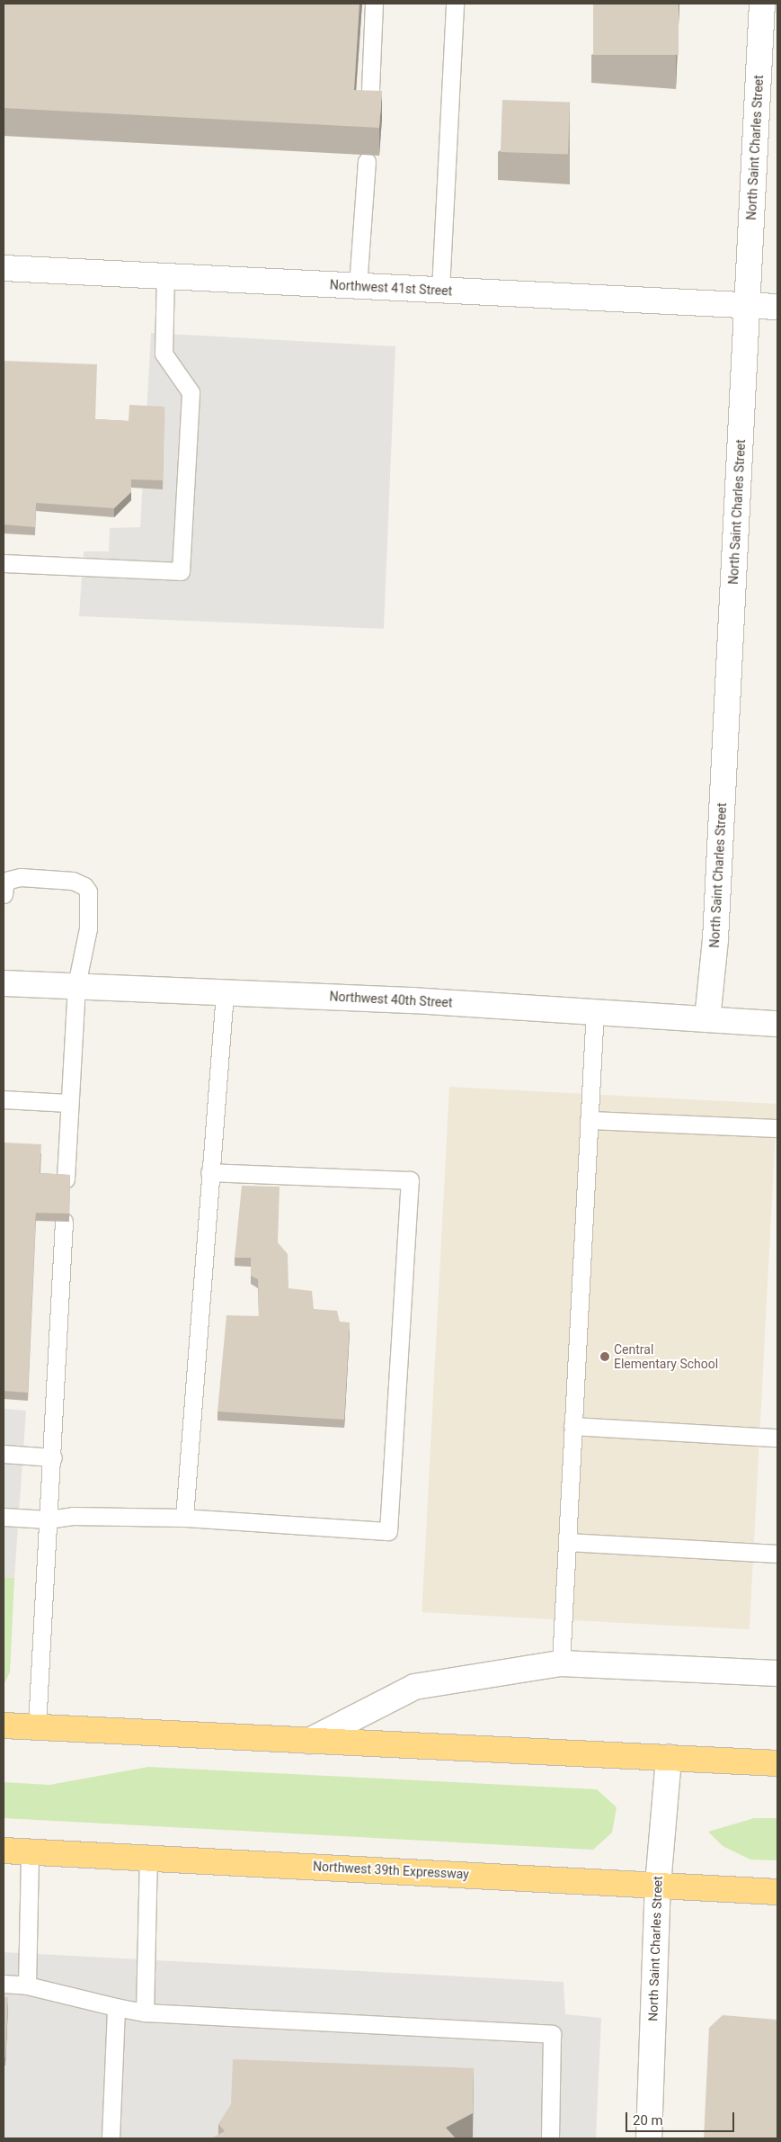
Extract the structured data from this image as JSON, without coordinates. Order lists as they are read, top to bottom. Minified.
{"streets":{"highway":["Northwest 39th Expressway"],"street":["North Saint Charles Street","Northwest 41st Street","Northwest 40th Street"]},"crossings":[["North Saint Charles Street","Northwest 41st Street"],["North Saint Charles Street","Northwest 40th Street"],["North Saint Charles Street","Northwest 39th Expressway"]],"places":["Central Elementary School"],"scale_bar":"20 m"}
